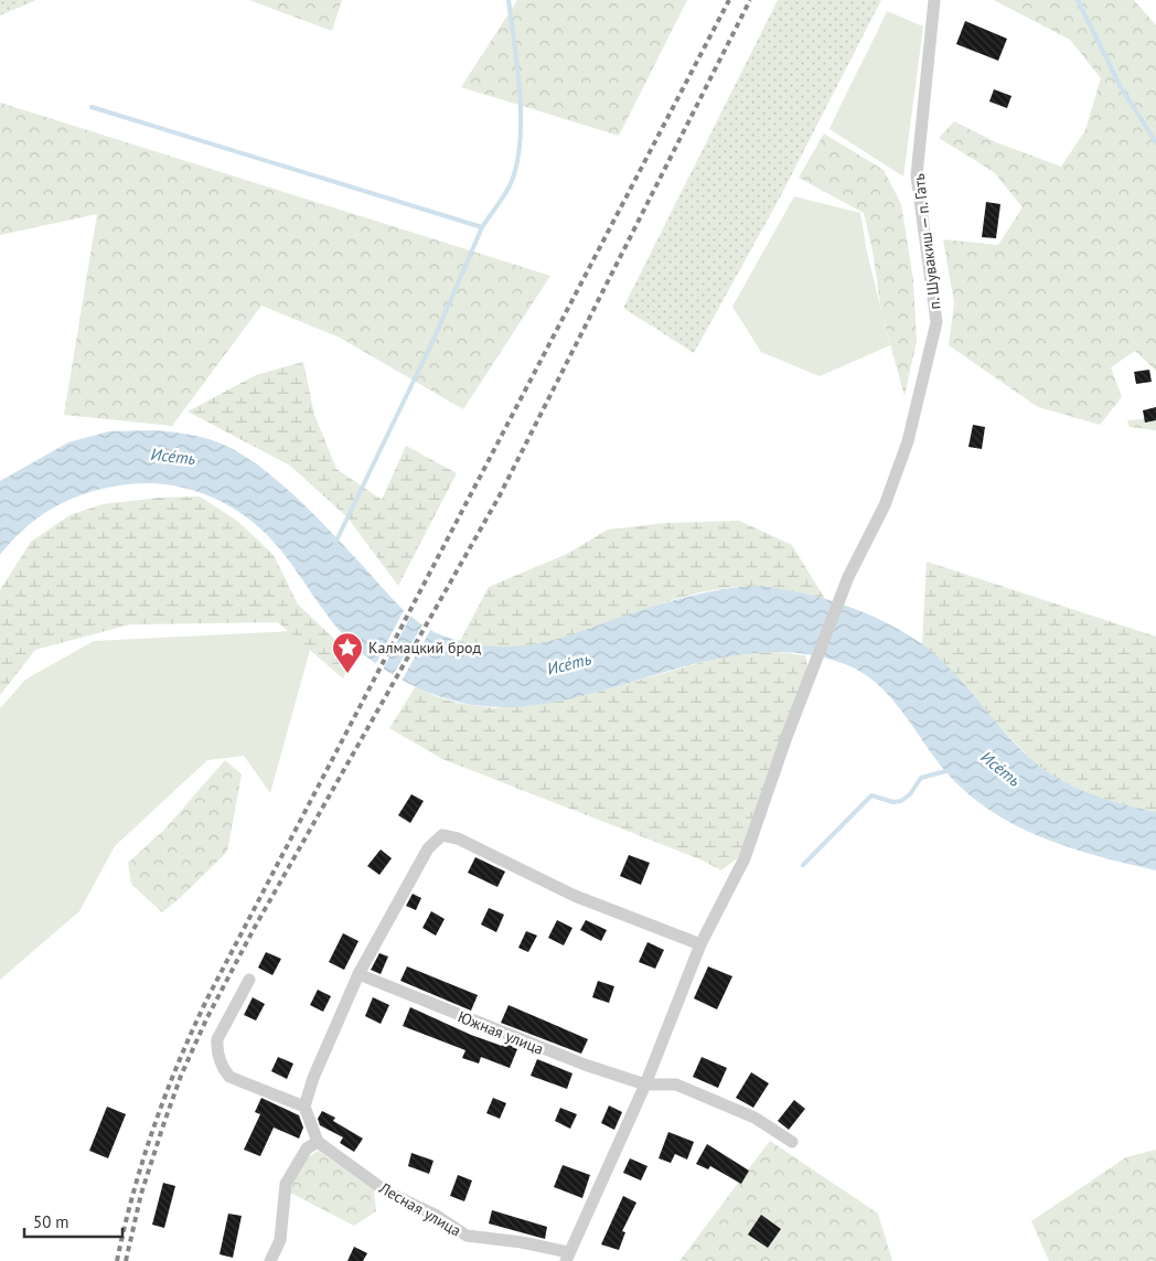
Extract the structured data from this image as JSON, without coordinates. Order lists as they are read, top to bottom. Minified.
{"streets":{"street":["п. Шувакиш — п. Гать","Южная улица","Лесная улица"]},"crossings":[["п. Шувакиш — п. Гать","Южная улица"],["п. Шувакиш — п. Гать","Лесная улица"]],"water":["Исе́ть"],"places":{"place":["Калмацкий брод"]},"scale_bar":"50 m"}
